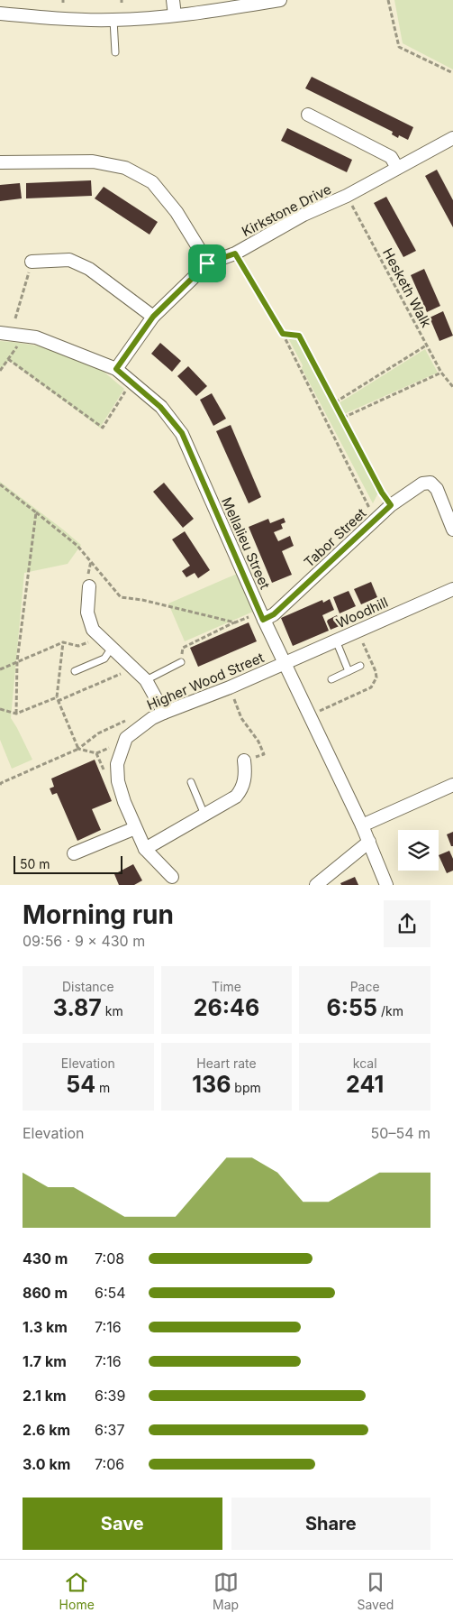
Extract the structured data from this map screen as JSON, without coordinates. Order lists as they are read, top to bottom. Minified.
{"streets":{"street":["Kirkstone Drive","Tabor Street","Mellalieu Street","Woodhill","Higher Wood Street"],"path":["Hesketh Walk"]},"crossings":[["Kirkstone Drive","Hesketh Walk"],["Kirkstone Drive","Mellalieu Street"],["Tabor Street","Mellalieu Street"],["Mellalieu Street","Woodhill"],["Mellalieu Street","Higher Wood Street"],["Woodhill","Higher Wood Street"]],"scale_bar":"50 m","page":{"scale":"50 m","heading":["Morning run","09:56 · 9 × 430 m"],"stats":[["Distance","3.87 km"],["Time","26:46"],["Pace","6:55 /km"],["Elevation","54 m"],["Heart rate","136 bpm"],["kcal","241"]],"chart":["Elevation","50–54 m"],"list":[{"name":"430 m","note":"7:08"},{"name":"860 m","note":"6:54"},{"name":"1.3 km","note":"7:16"},{"name":"1.7 km","note":"7:16"},{"name":"2.1 km","note":"6:39"},{"name":"2.6 km","note":"6:37"},{"name":"3.0 km","note":"7:06"}],"buttons":["Save","Share"],"tabs":["Home","Map","Saved"]}}
